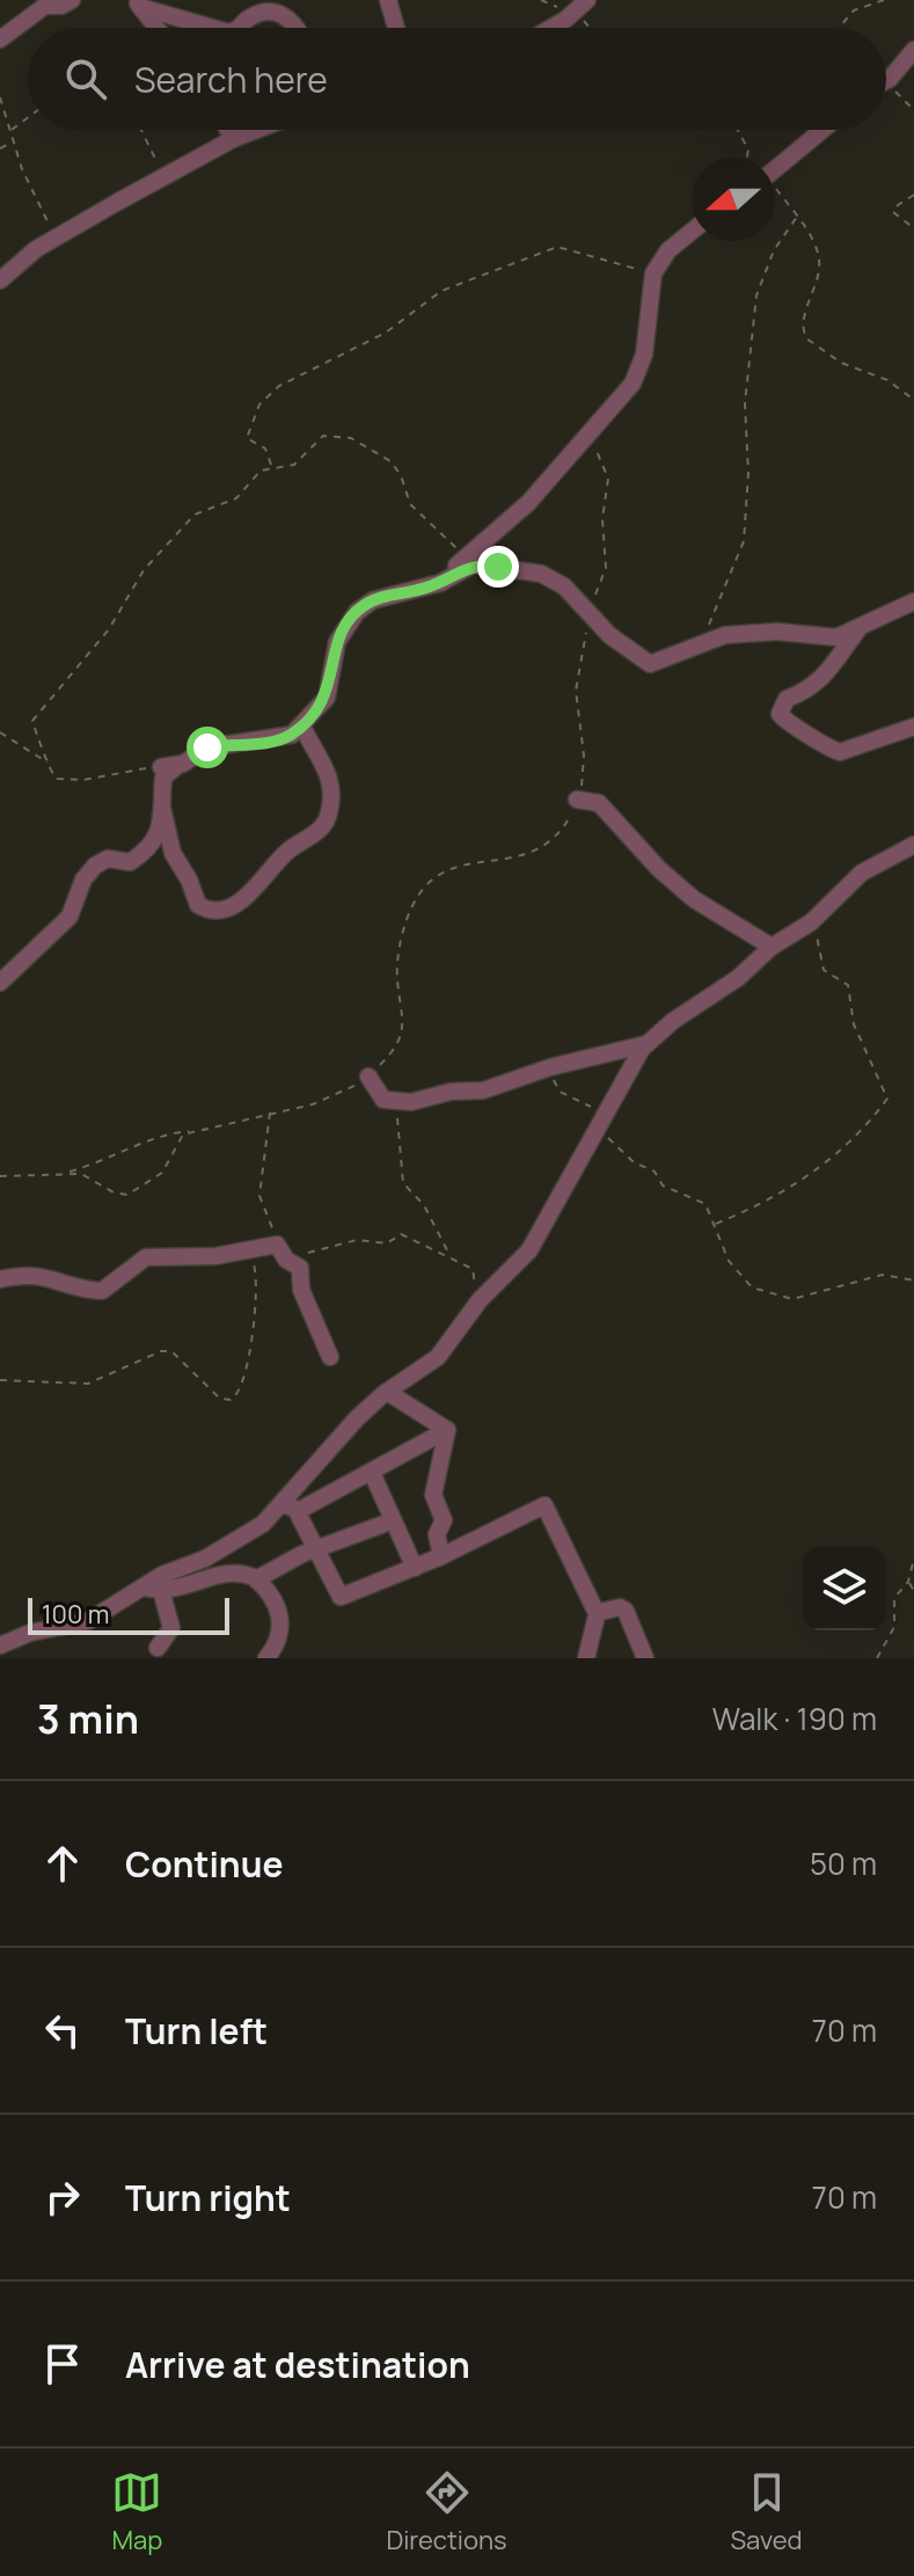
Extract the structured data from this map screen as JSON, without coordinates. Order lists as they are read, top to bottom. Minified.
{"scale_bar":"100 m","north":"left","page":{"search":"Search here","scale":"100 m","heading":["3 min","Walk · 190 m"],"list":[["Continue","50 m"],["Turn left","70 m"],["Turn right","70 m"],"Arrive at destination"],"nav":["Map","Directions","Saved"]}}
